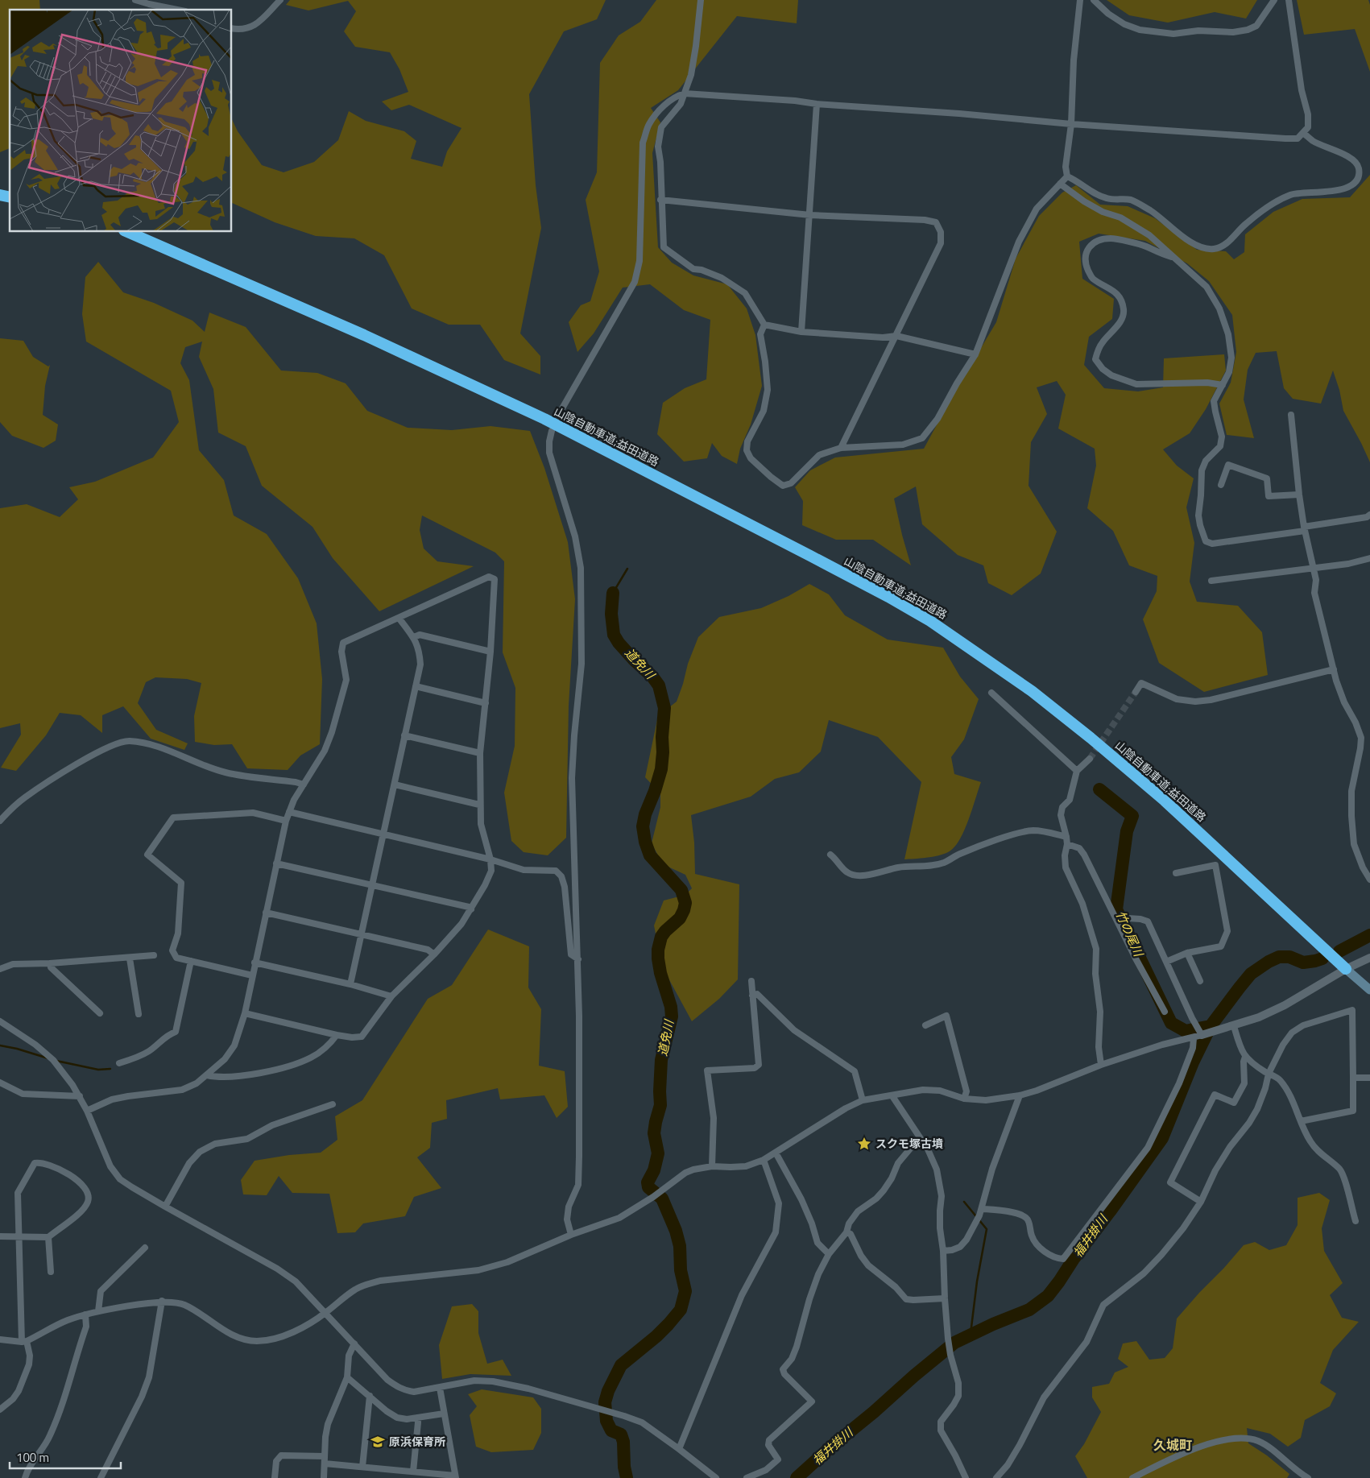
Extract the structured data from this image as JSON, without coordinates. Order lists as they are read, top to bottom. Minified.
{"streets":{"highway":["山陰自動車道;益田道路"]},"districts":["久城町"],"water":["道免川","竹の尾川","福井掛川"],"places":{"place":["スクモ塚古墳"],"school or university":["原浜保育所"]},"scale_bar":"100 m"}
